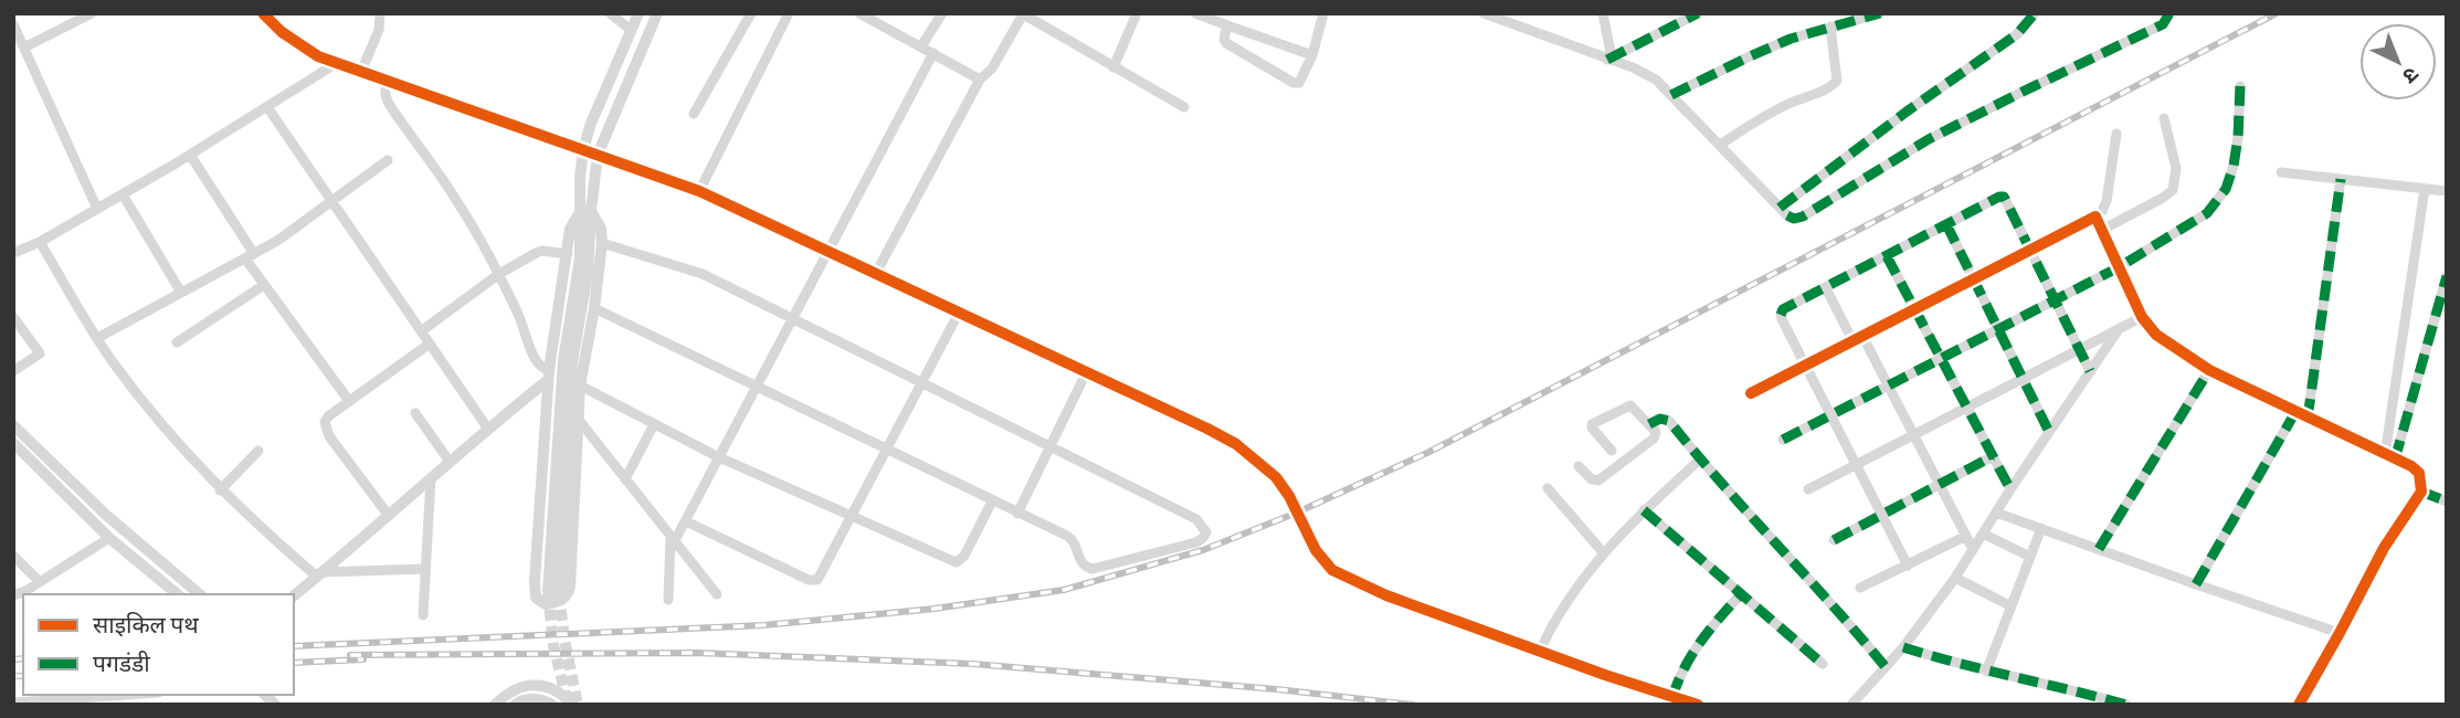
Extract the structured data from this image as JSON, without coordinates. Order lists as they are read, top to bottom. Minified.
{"legend":["साइकिल पथ","पगडंडी"],"north":"bottom right"}
